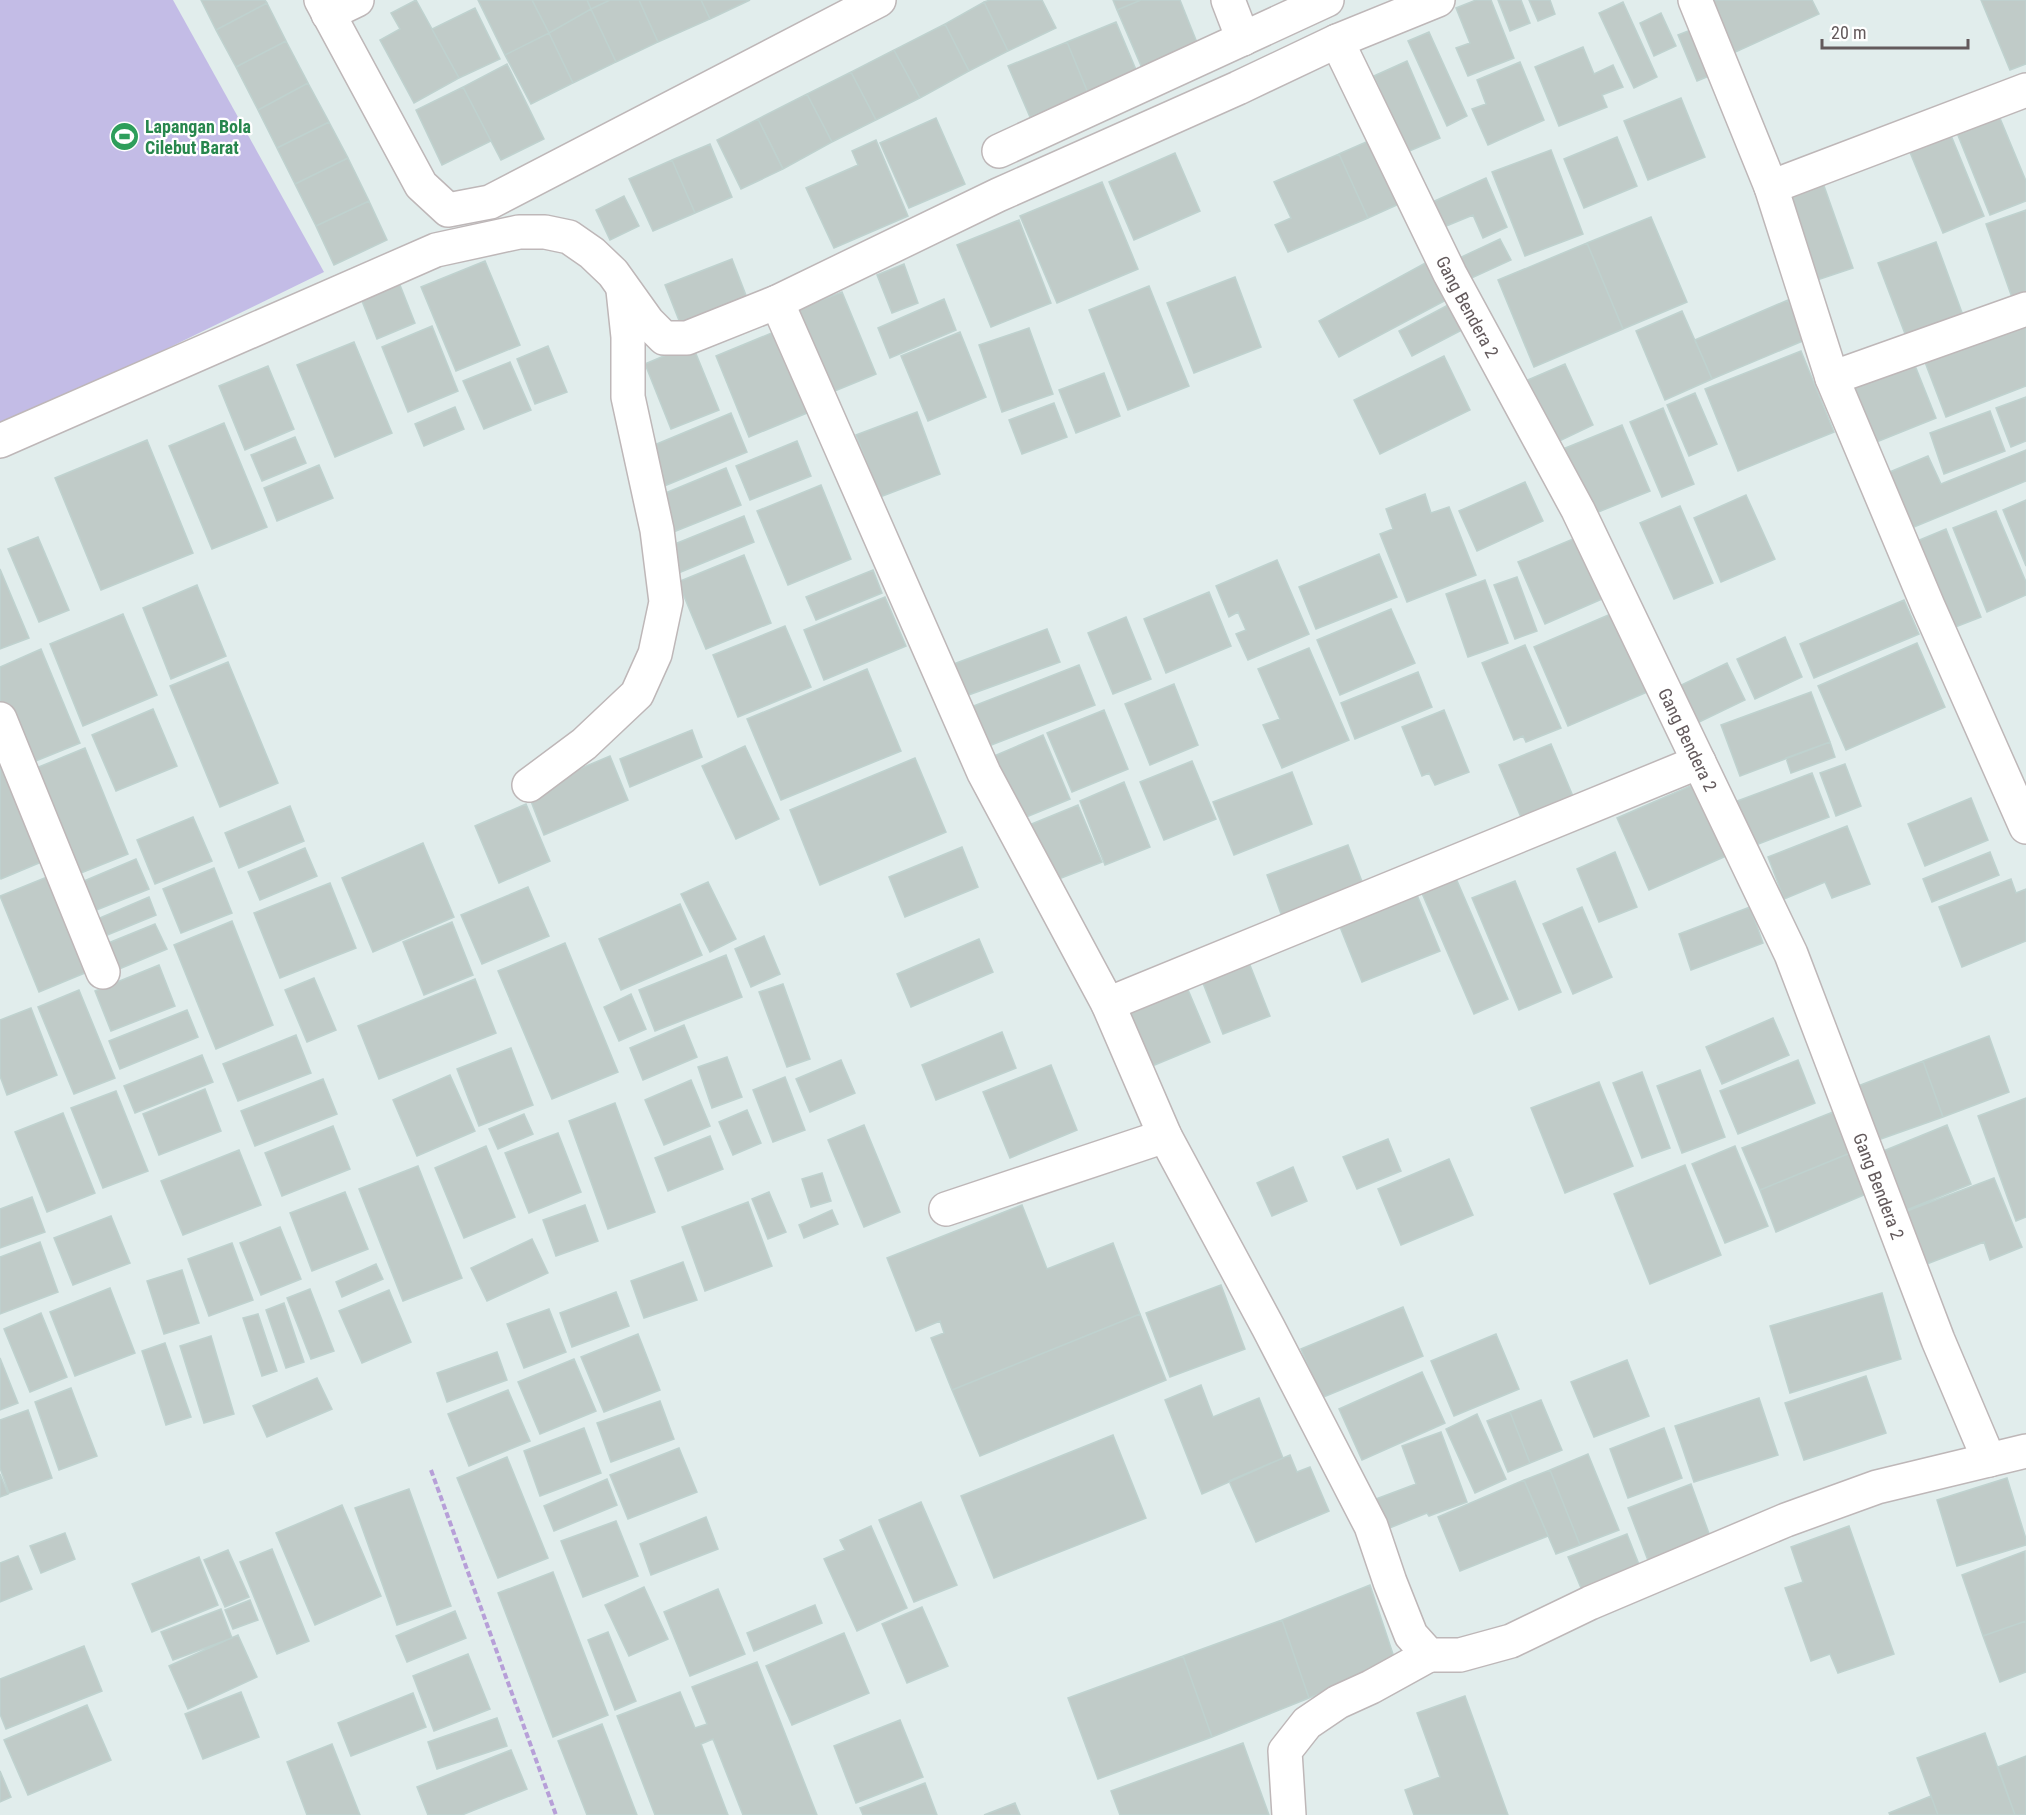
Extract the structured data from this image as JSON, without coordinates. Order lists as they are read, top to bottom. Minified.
{"streets":{"street":["Gang Bendera 2"]},"places":{"sports":["Lapangan Bola Cilebut Barat"]},"scale_bar":"20 m"}
